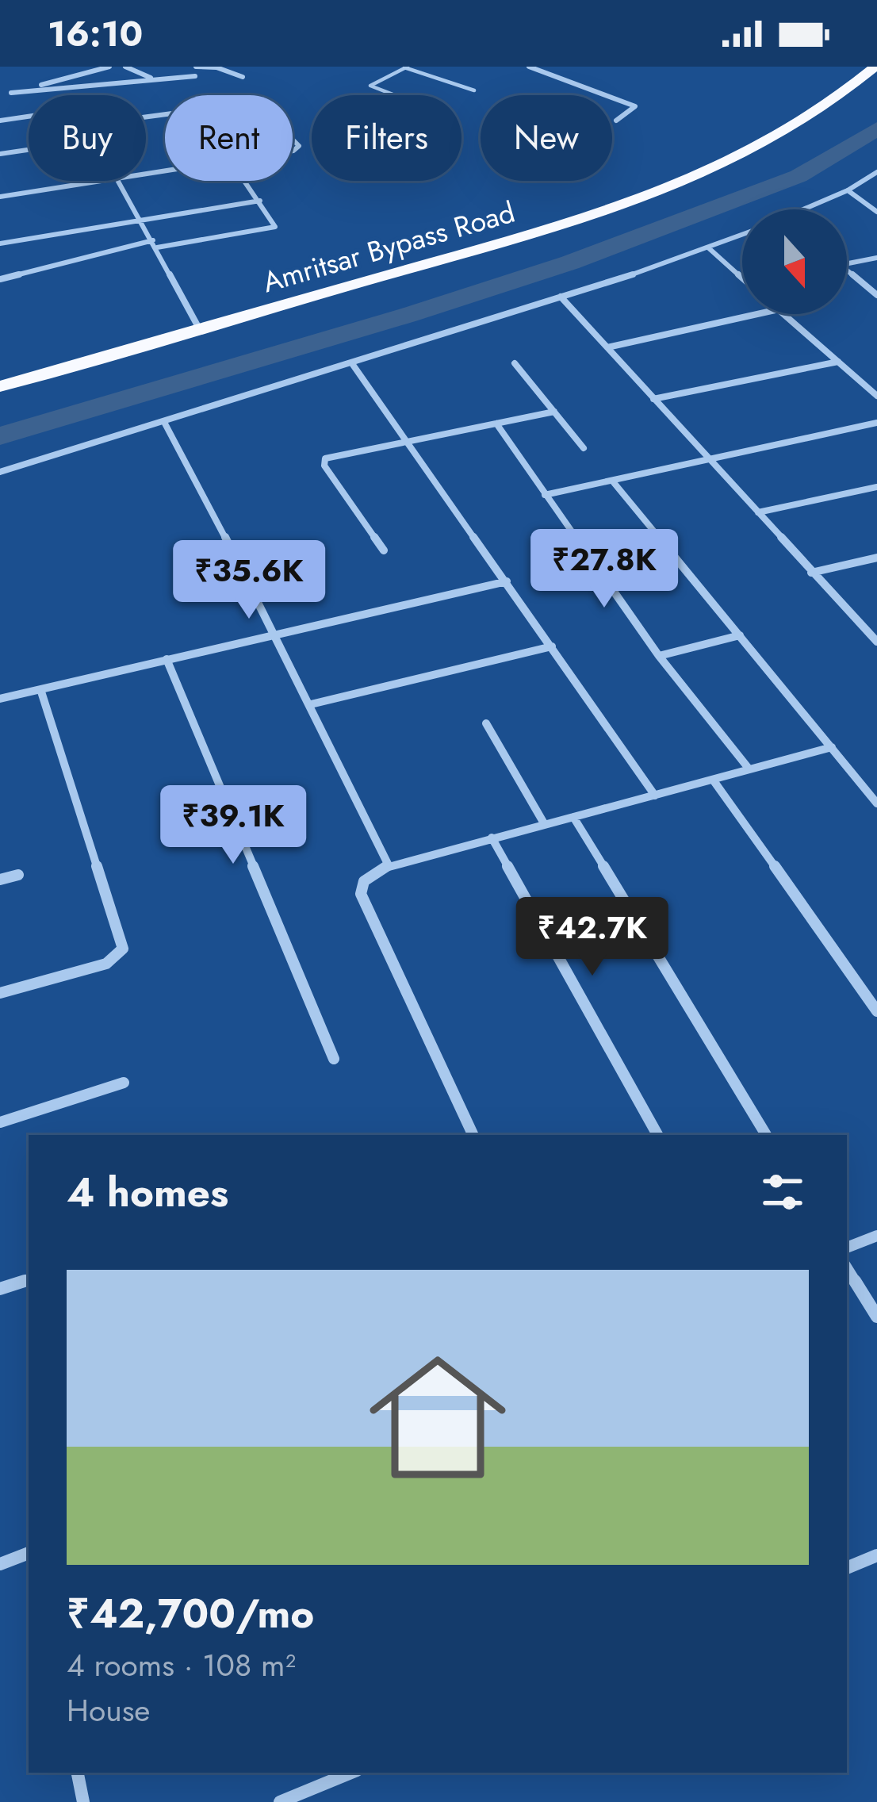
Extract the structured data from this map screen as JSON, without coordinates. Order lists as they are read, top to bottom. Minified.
{"streets":{"highway":["Amritsar Bypass Road"]},"north":"bottom","page":{"status":"16:10","chip":["Buy","Rent","Filters","New"],"price":["₹27.8K","₹35.6K","₹39.1K","₹42.7K"],"heading":"4 homes","list":[{"name":"₹42,700/mo","note":"4 rooms · 108 m² · House"}]}}
